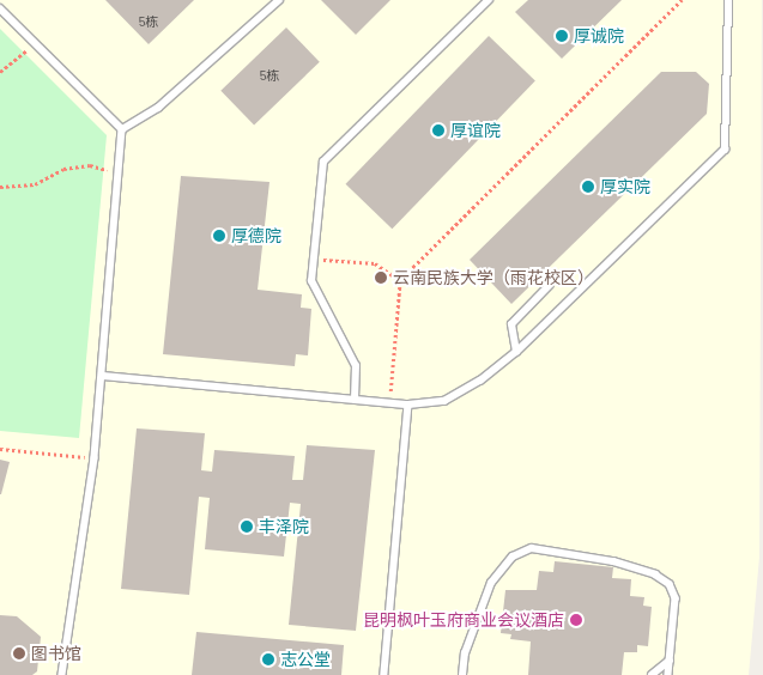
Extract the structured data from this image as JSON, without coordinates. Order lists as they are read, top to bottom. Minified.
{"places":["厚诚院","厚谊院","厚实院","厚德院","云南民族大学（雨花校区）","丰泽院","昆明枫叶玉府商业会议酒店","图书馆","志公堂"],"house_numbers":["5栋","5栋"]}
